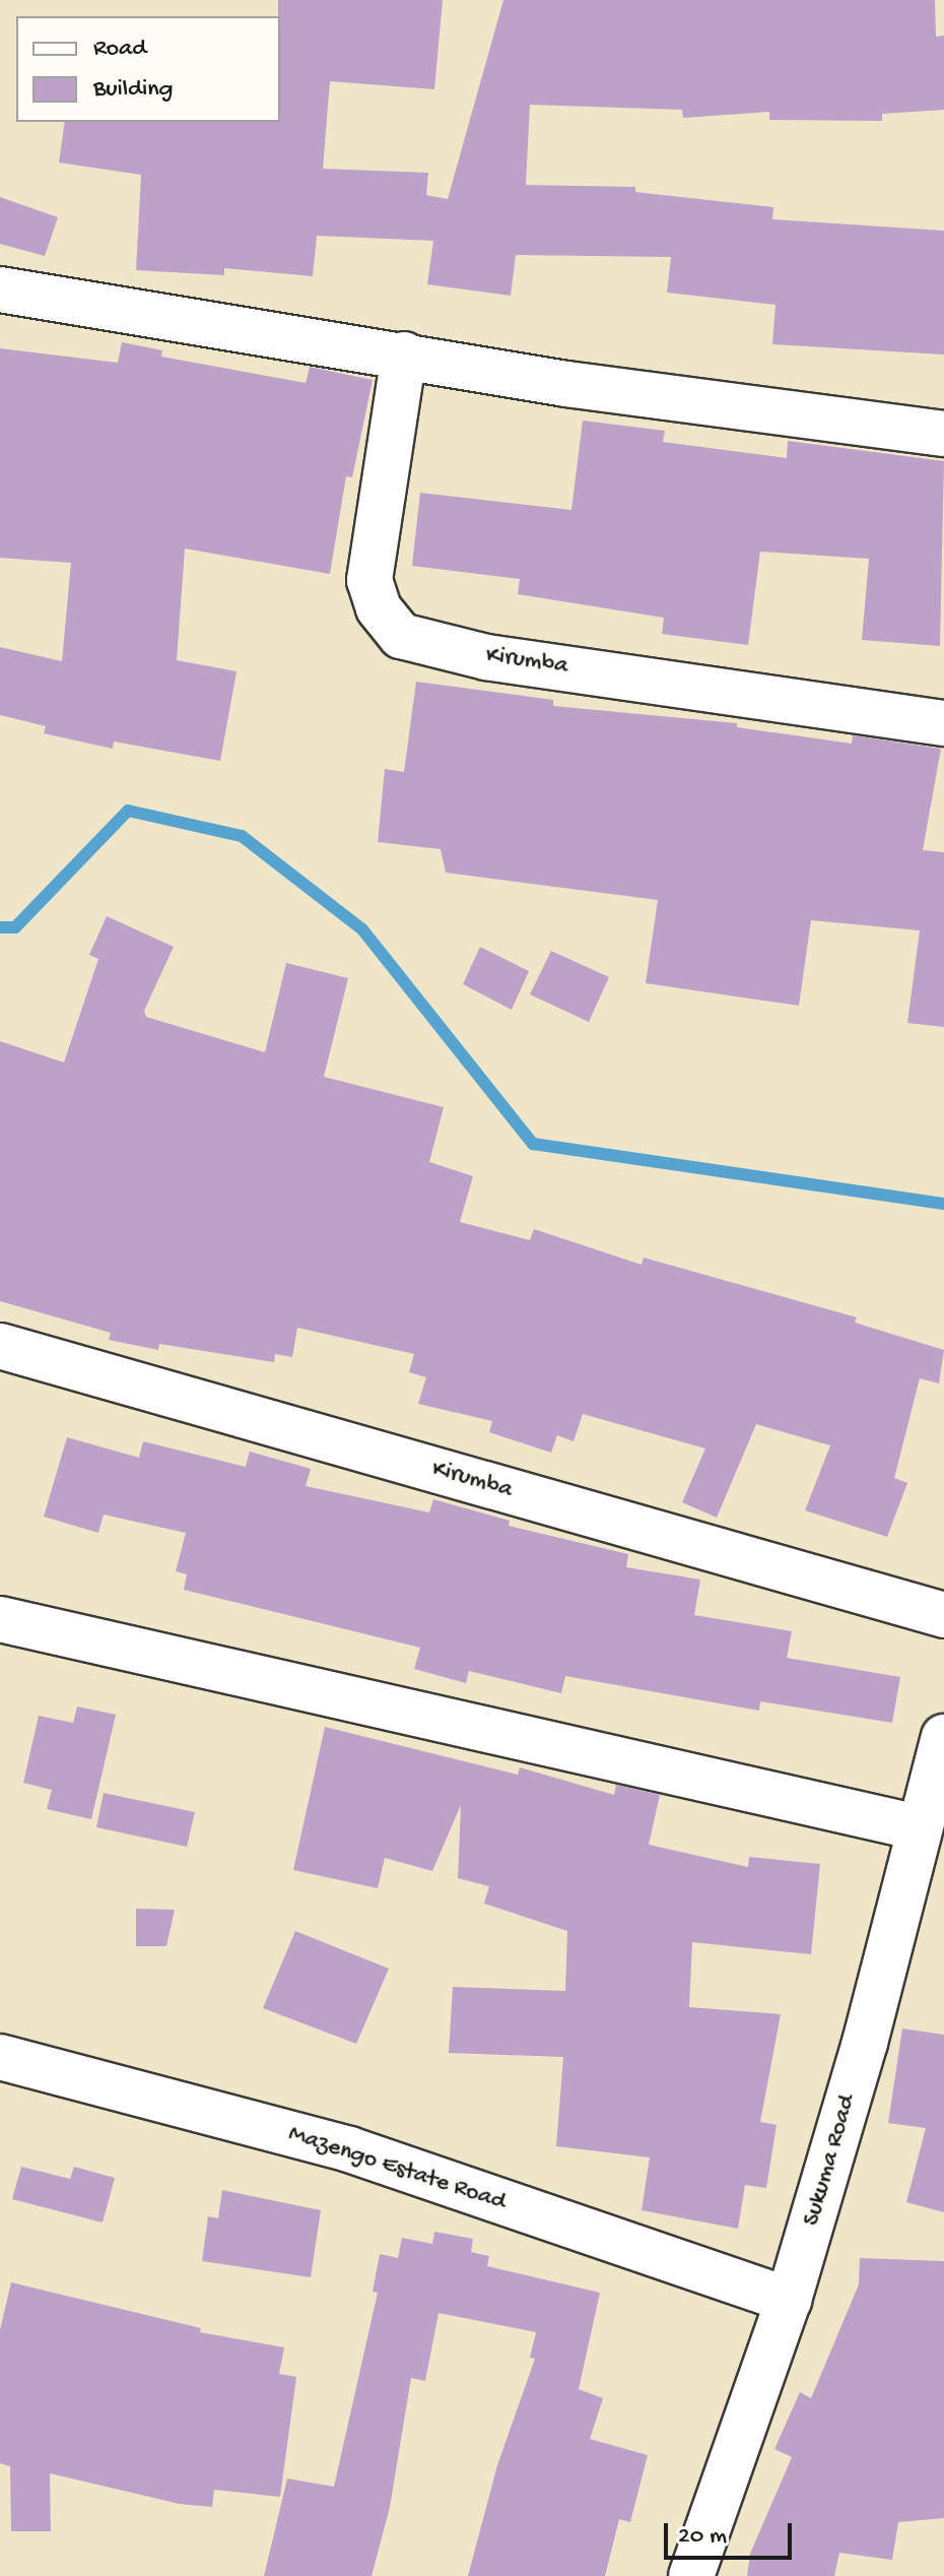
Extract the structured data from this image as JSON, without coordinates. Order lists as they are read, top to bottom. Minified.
{"streets":{"street":["Kirumba","Sukuma Road","Mazengo Estate Road"]},"crossings":[["Sukuma Road","Mazengo Estate Road"]],"legend":["Road","Building"],"scale_bar":"20 m"}
